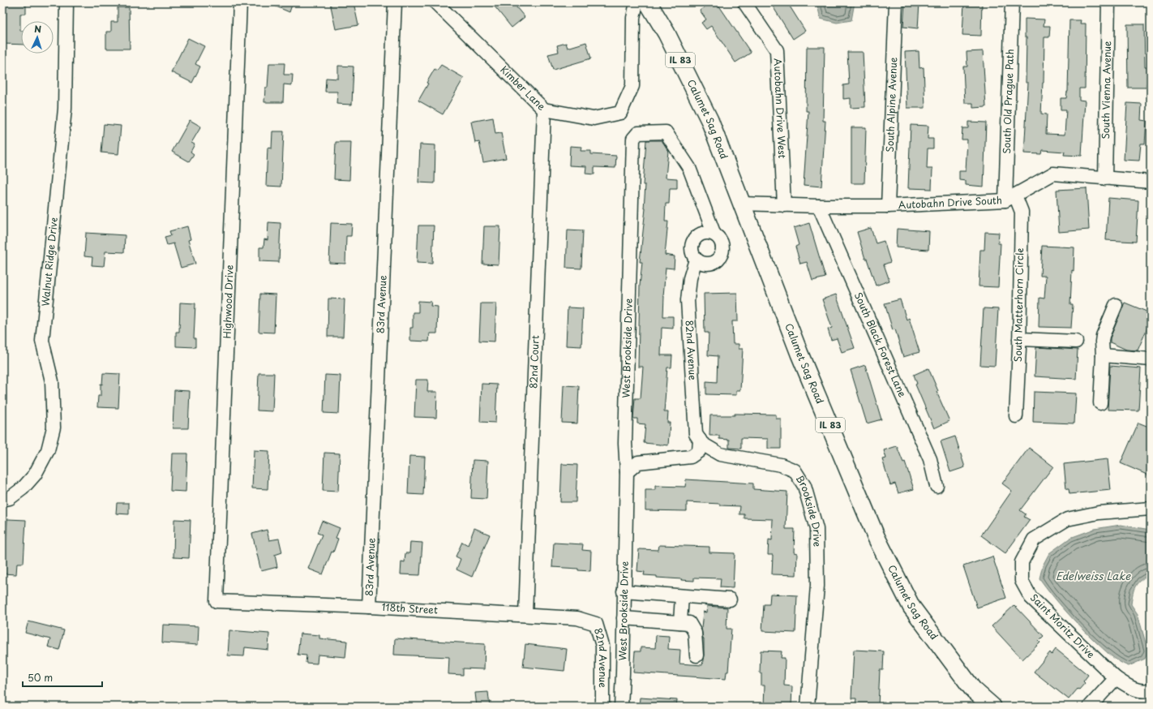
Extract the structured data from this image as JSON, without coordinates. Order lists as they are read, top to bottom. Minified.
{"streets":{"main road":["IL 83","Calumet Sag Road"],"street":["Kimber Lane","South Vienna Avenue","South Old Prague Path","South Alpine Avenue","Autobahn Drive West","Autobahn Drive South","Walnut Ridge Drive","Highwood Drive","83rd Avenue","South Matterhorn Circle","South Black Forest Lane","West Brookside Drive","82nd Avenue","82nd Court","Brookside Drive","118th Street","Saint Moritz Drive"]},"crossings":[["Kimber Lane","82nd Court"],["South Vienna Avenue","Autobahn Drive South"],["South Old Prague Path","Autobahn Drive South"],["South Old Prague Path","South Matterhorn Circle"],["South Alpine Avenue","Autobahn Drive South"],["Autobahn Drive West","Autobahn Drive South"],["Calumet Sag Road","Autobahn Drive South"],["Autobahn Drive South","South Matterhorn Circle"],["Autobahn Drive South","South Black Forest Lane"],["Highwood Drive","118th Street"],["83rd Avenue","118th Street"],["West Brookside Drive","82nd Avenue"],["82nd Avenue","82nd Court"],["82nd Avenue","Brookside Drive"],["82nd Avenue","118th Street"],["82nd Court","118th Street"]],"water":["Edelweiss Lake"],"scale_bar":"50 m","north":"top"}
